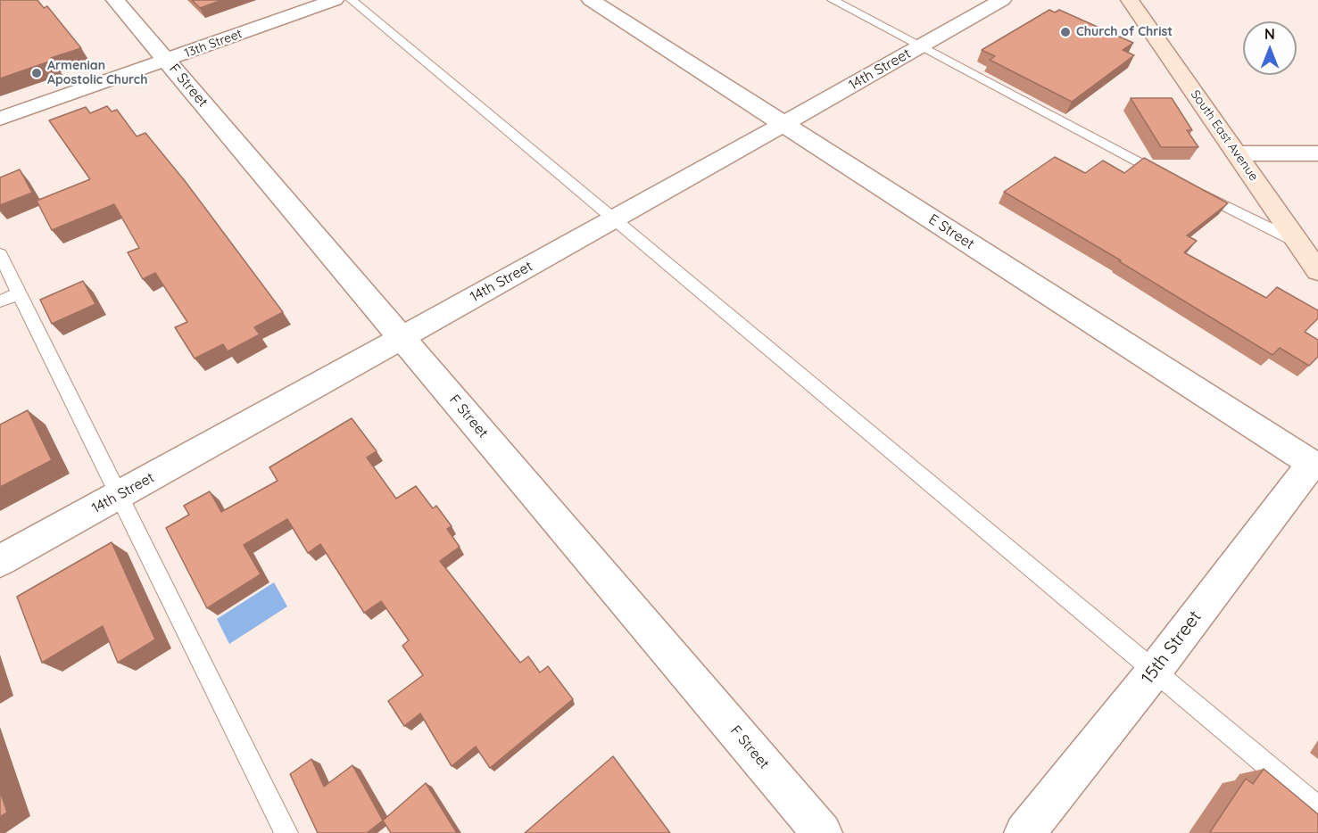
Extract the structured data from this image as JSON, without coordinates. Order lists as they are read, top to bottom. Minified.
{"streets":{"street":["13th Street","14th Street","F Street","South East Avenue","E Street","15th Street"]},"crossings":[["13th Street","F Street"],["14th Street","F Street"],["14th Street","E Street"],["E Street","15th Street"]],"places":["Church of Christ","Armenian Apostolic Church"],"north":"top"}
